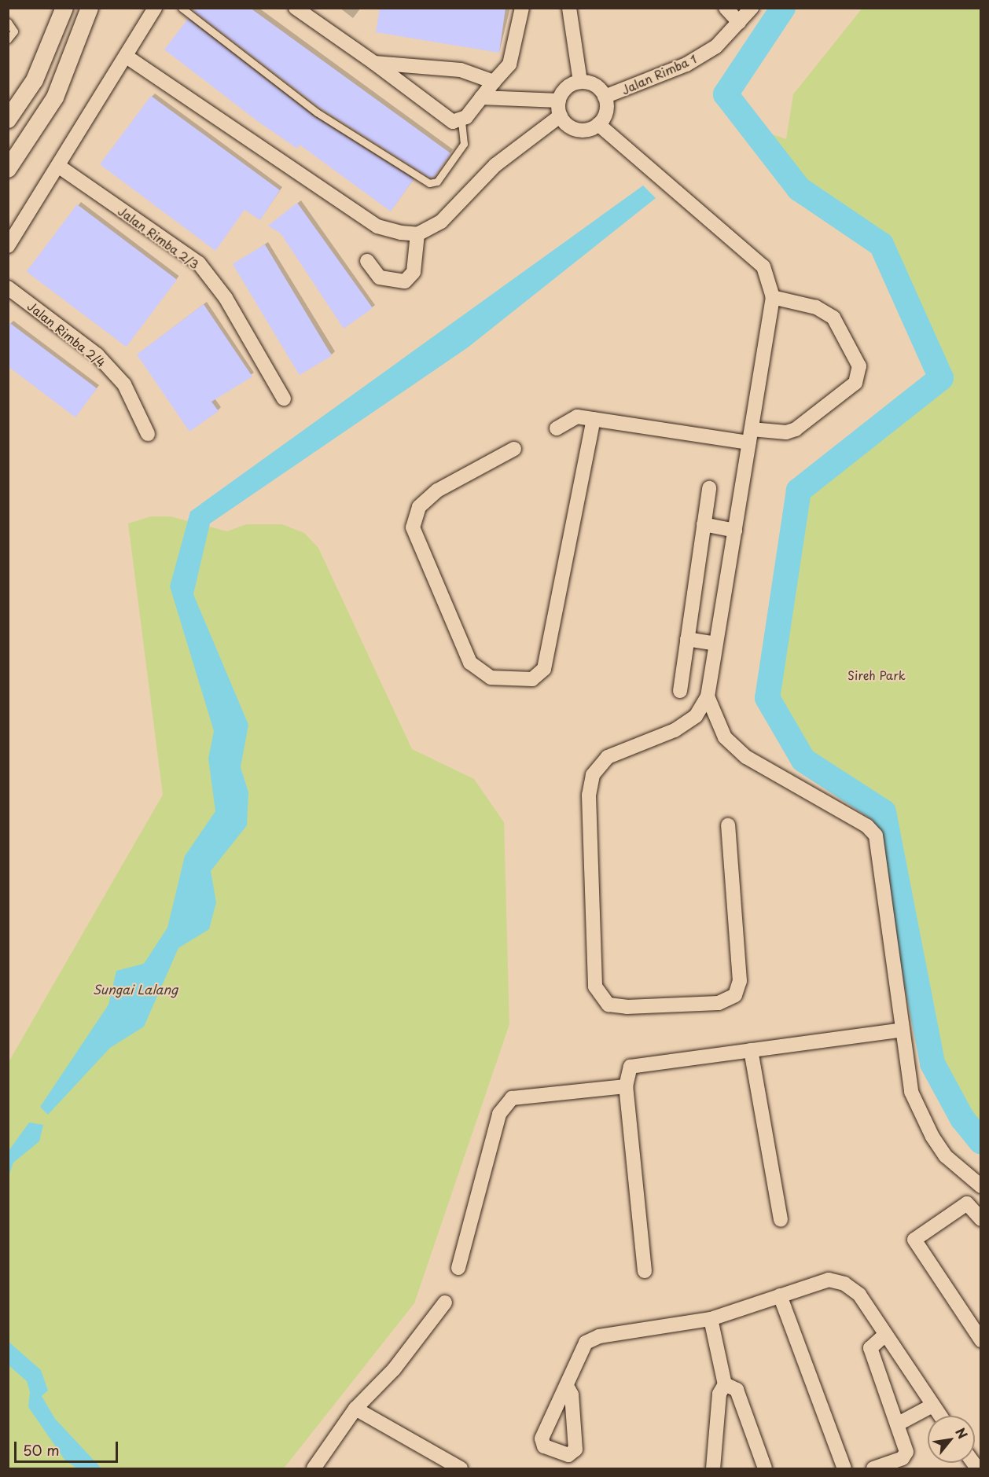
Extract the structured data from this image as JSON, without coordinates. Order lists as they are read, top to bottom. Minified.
{"streets":{"street":["Jalan Rimba 1","Jalan Rimba 2/3","Jalan Rimba 2/4"]},"water":["Sungai Lalang"],"parks":["Sireh Park"],"scale_bar":"50 m","north":"top right"}
